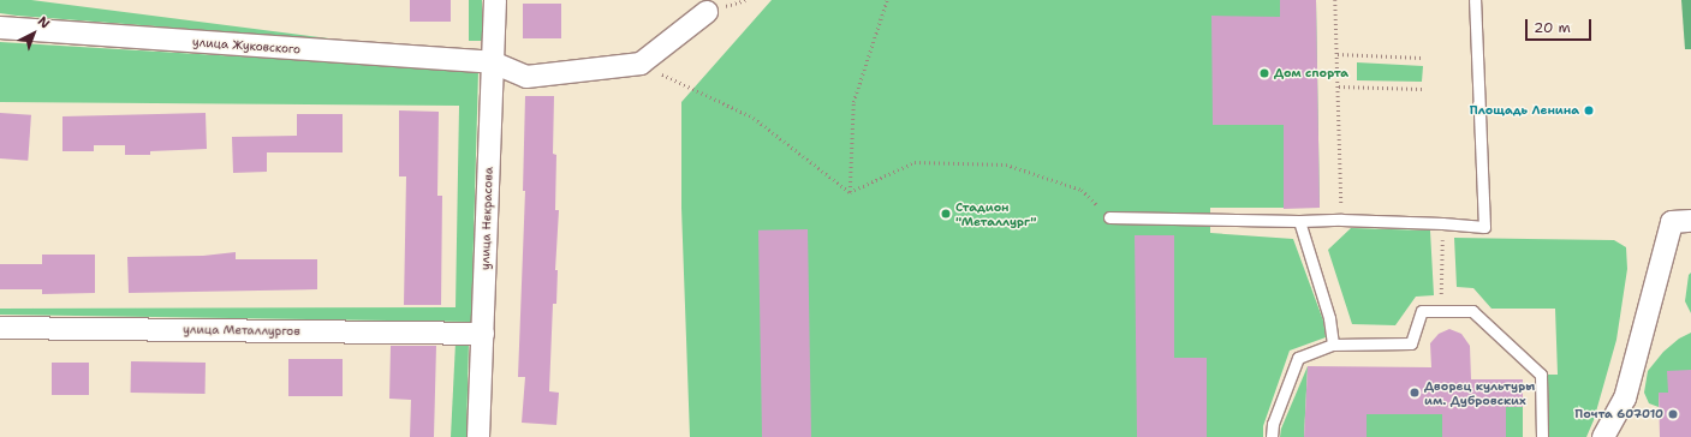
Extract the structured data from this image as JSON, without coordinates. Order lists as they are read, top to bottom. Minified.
{"streets":{"street":["улица Жуковского","улица Некрасова","улица Металлургов"]},"crossings":[["улица Жуковского","улица Некрасова"],["улица Некрасова","улица Металлургов"]],"places":["Дом спорта","Площадь Ленина","Стадион \"Металлург\"","Дворец культуры им. Дубровских","Почта 607010"],"scale_bar":"20 m","north":"top right"}
